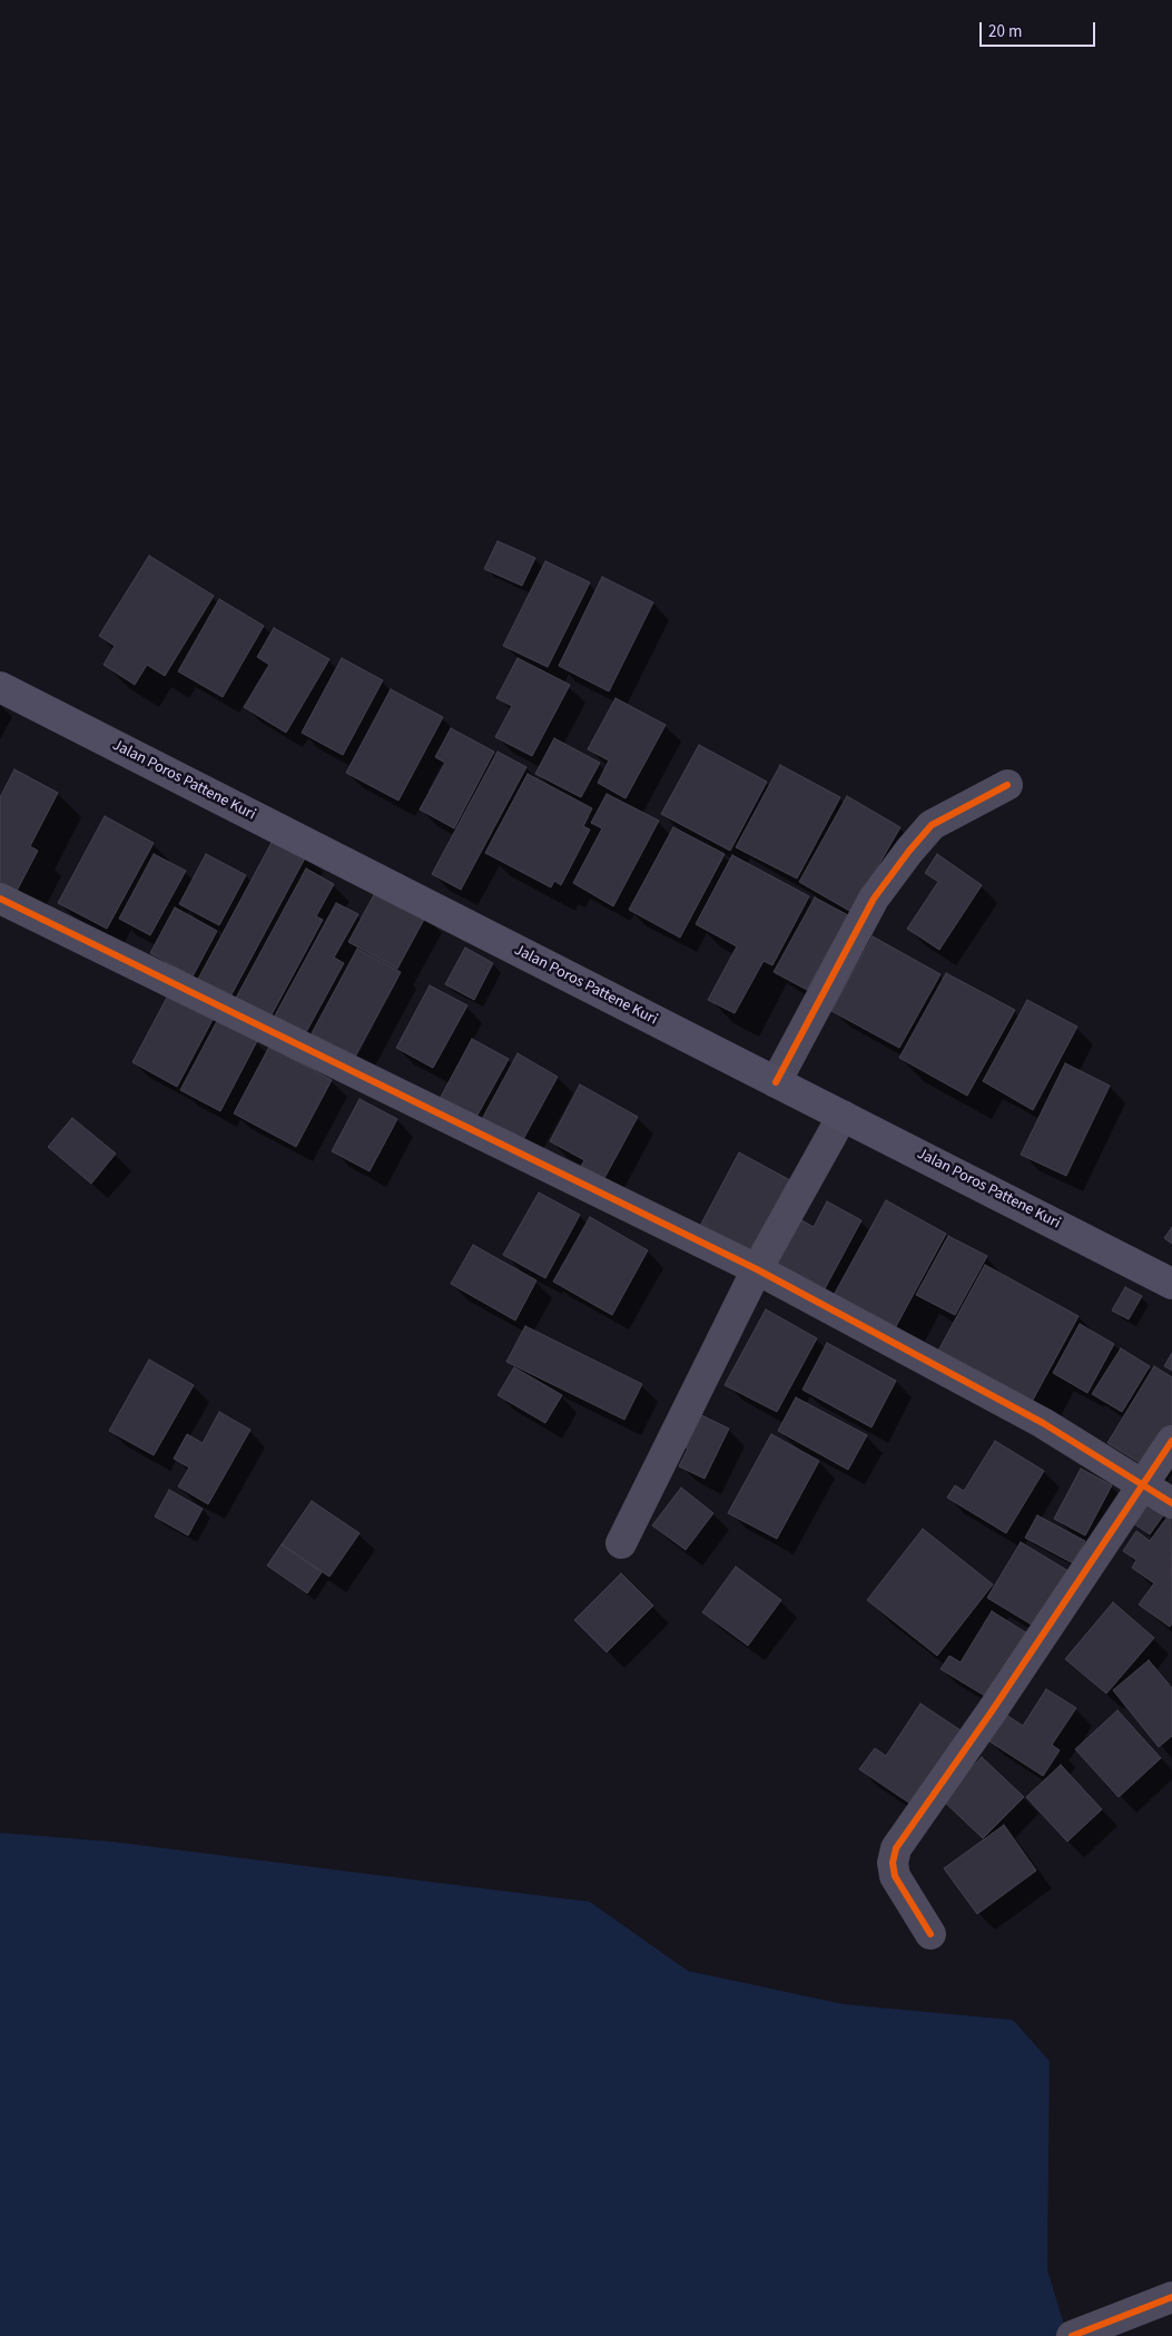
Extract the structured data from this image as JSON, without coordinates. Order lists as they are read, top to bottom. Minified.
{"streets":{"street":["Jalan Poros Pattene Kuri"]},"scale_bar":"20 m"}
